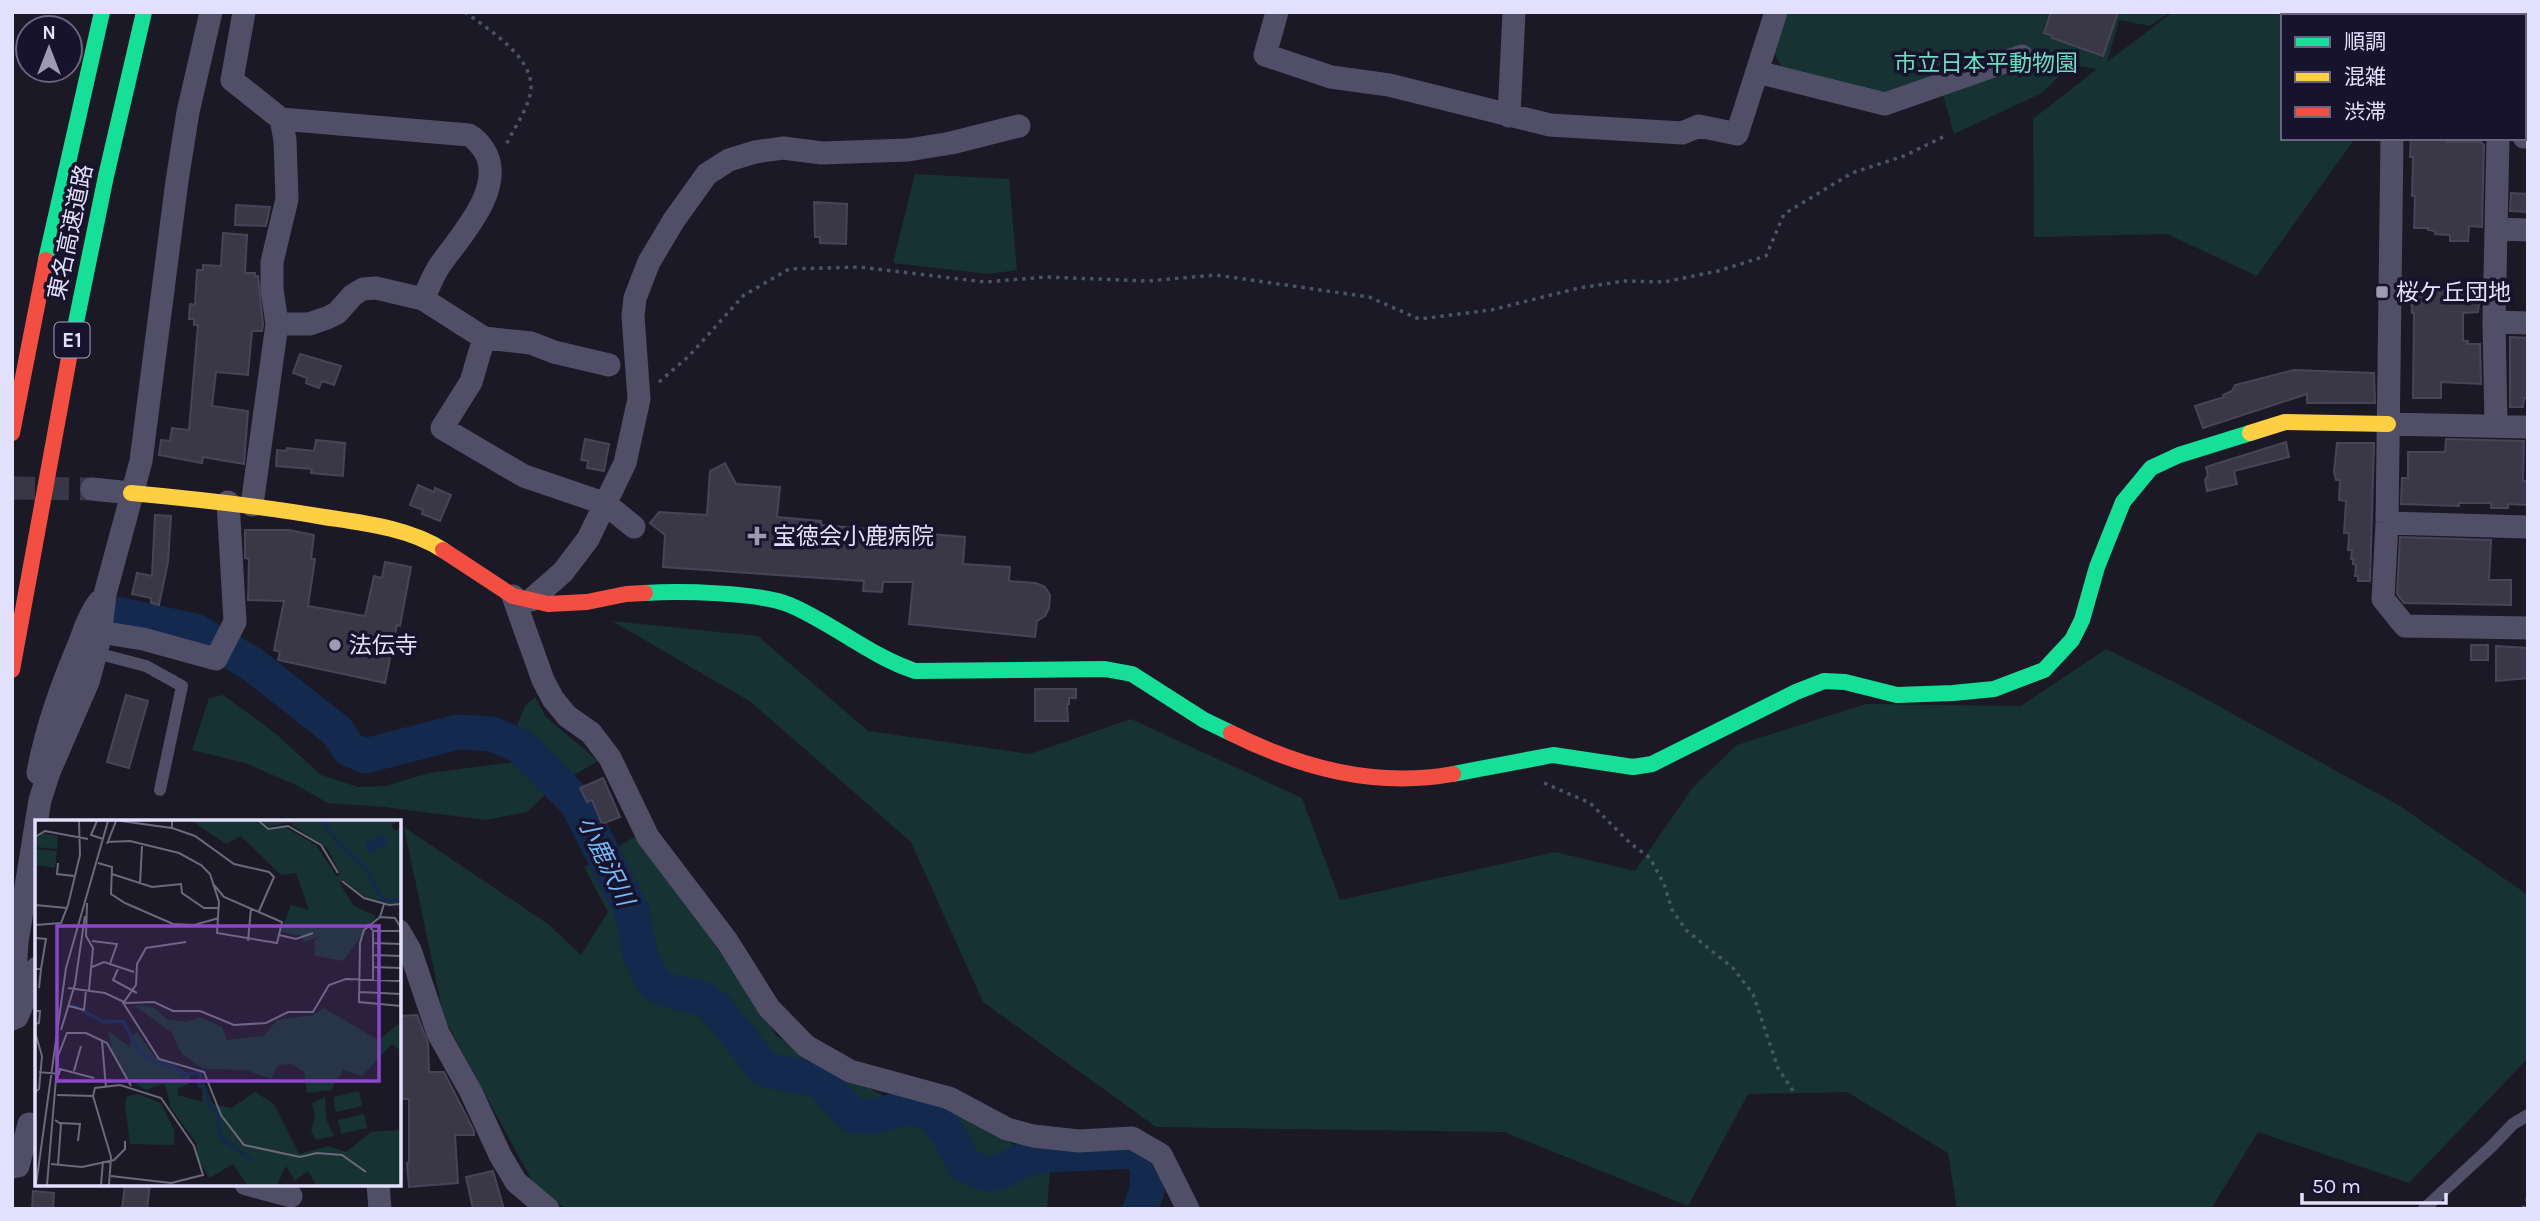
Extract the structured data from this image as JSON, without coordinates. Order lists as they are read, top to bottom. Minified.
{"streets":{"main road":["東名高速道路","E1"]},"water":["小鹿沢川"],"parks":["市立日本平動物園"],"places":{"transit":["桜ケ丘団地"],"health":["宝徳会小鹿病院"],"other":["法伝寺"]},"legend":["順調","混雑","渋滞"],"scale_bar":"50 m","north":"top"}
